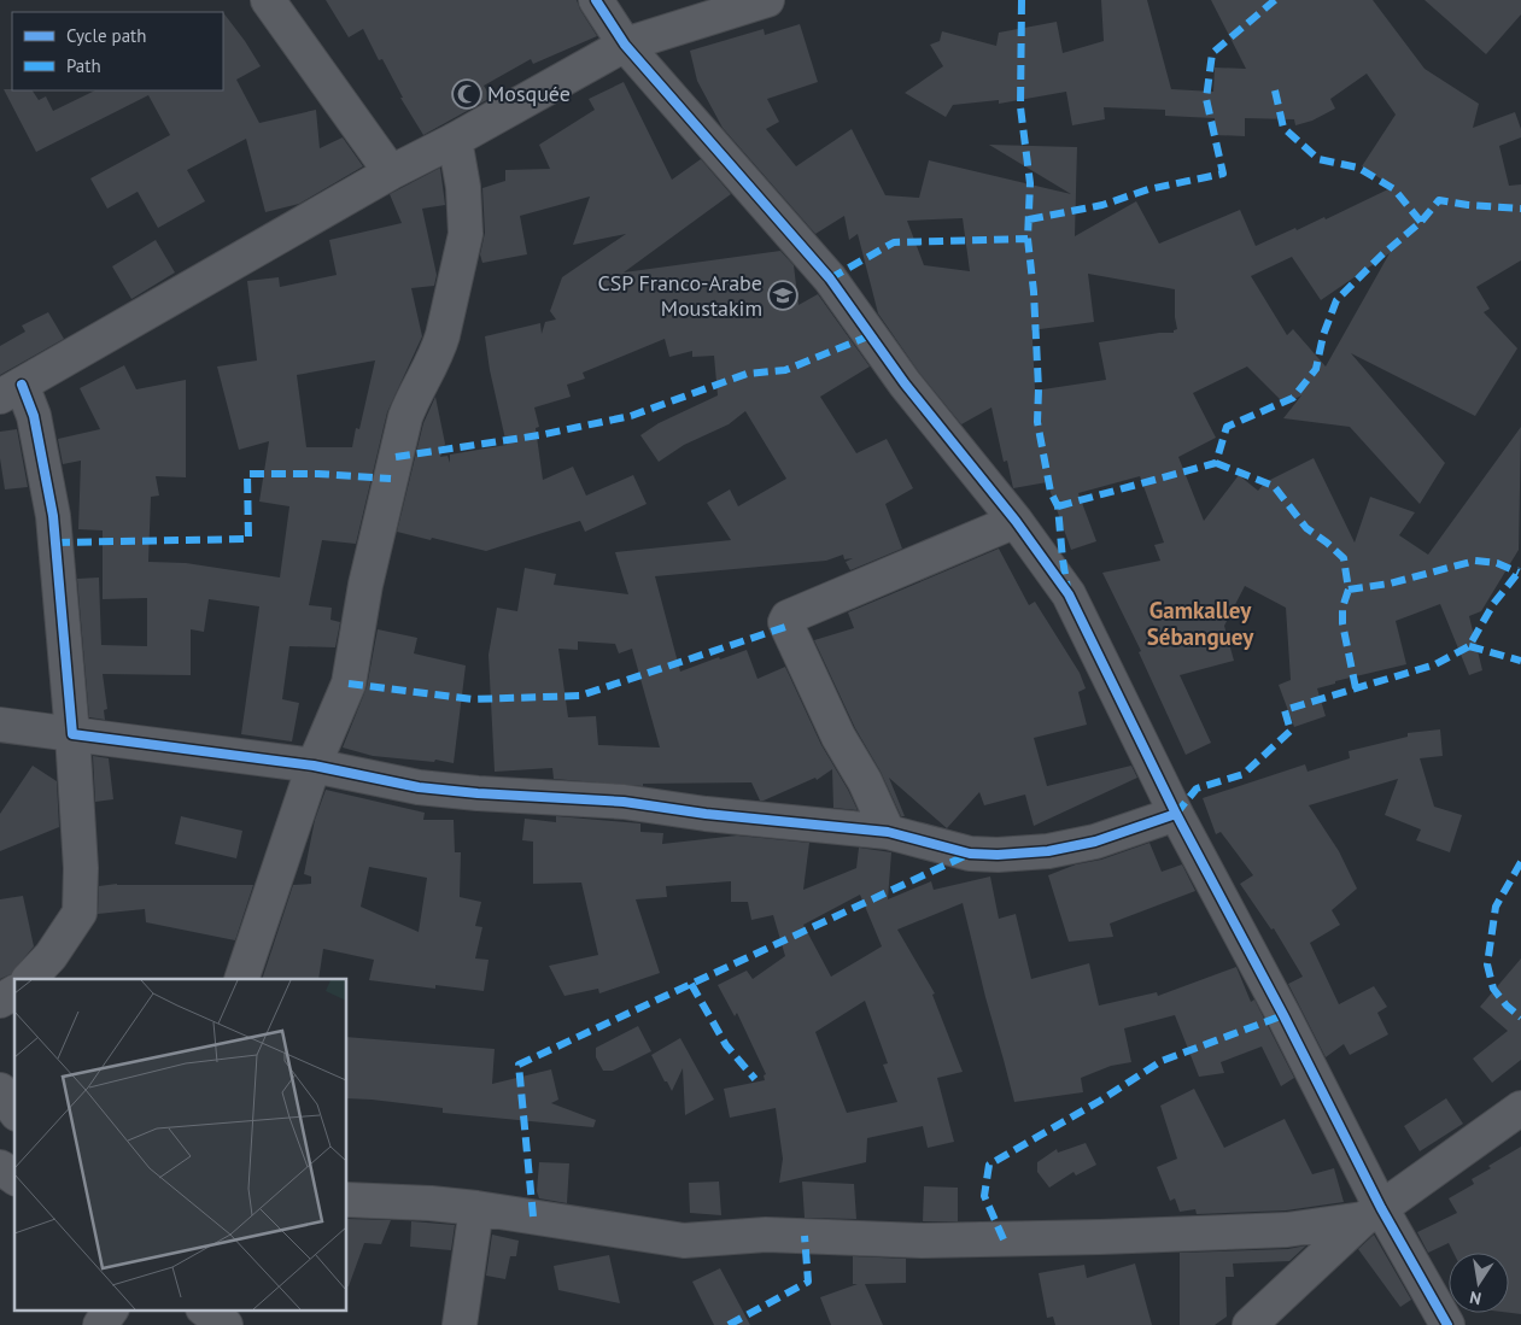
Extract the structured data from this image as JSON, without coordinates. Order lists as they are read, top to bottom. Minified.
{"districts":["Gamkalley Sébanguey"],"places":{"mosque":["Mosquée"],"school or university":["CSP Franco-Arabe Moustakim"]},"legend":["Cycle path","Path"],"north":"bottom"}
